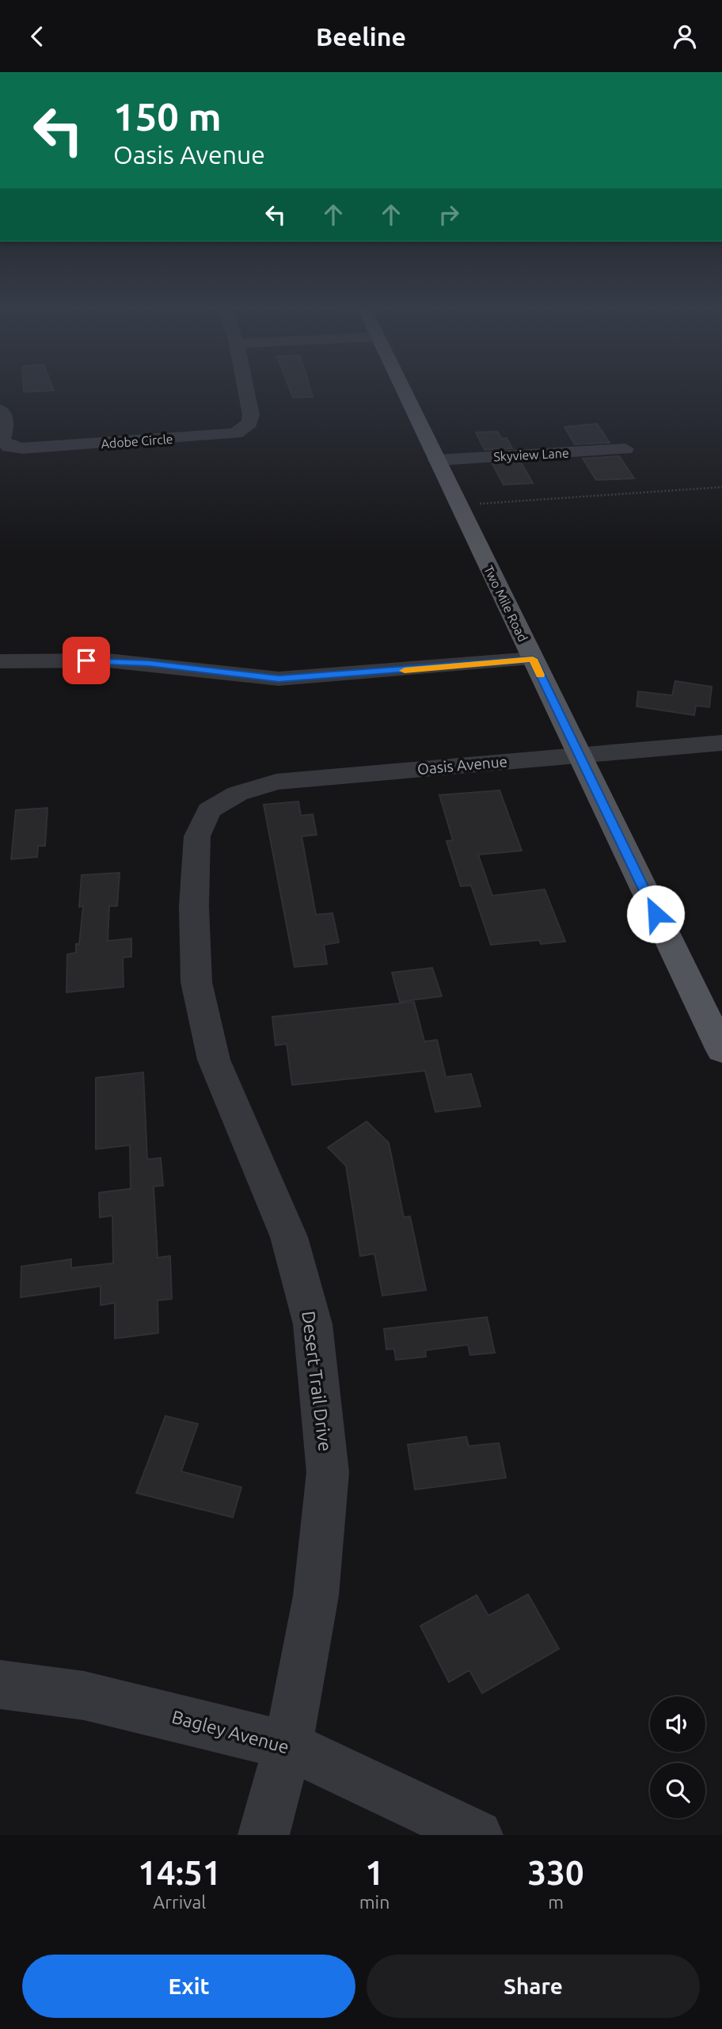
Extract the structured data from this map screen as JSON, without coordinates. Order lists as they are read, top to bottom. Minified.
{"streets":{"main road":["Two Mile Road"],"street":["Adobe Circle","Skyview Lane","Oasis Avenue","Desert Trail Drive","Bagley Avenue"]},"crossings":[["Skyview Lane","Two Mile Road"],["Two Mile Road","Oasis Avenue"],["Oasis Avenue","Desert Trail Drive"],["Desert Trail Drive","Bagley Avenue"]],"page":{"header":"Beeline","turn":["150 m","Oasis Avenue"],"eta":["14:51","Arrival","1","min","330","m"],"buttons":["Exit","Share"]}}
